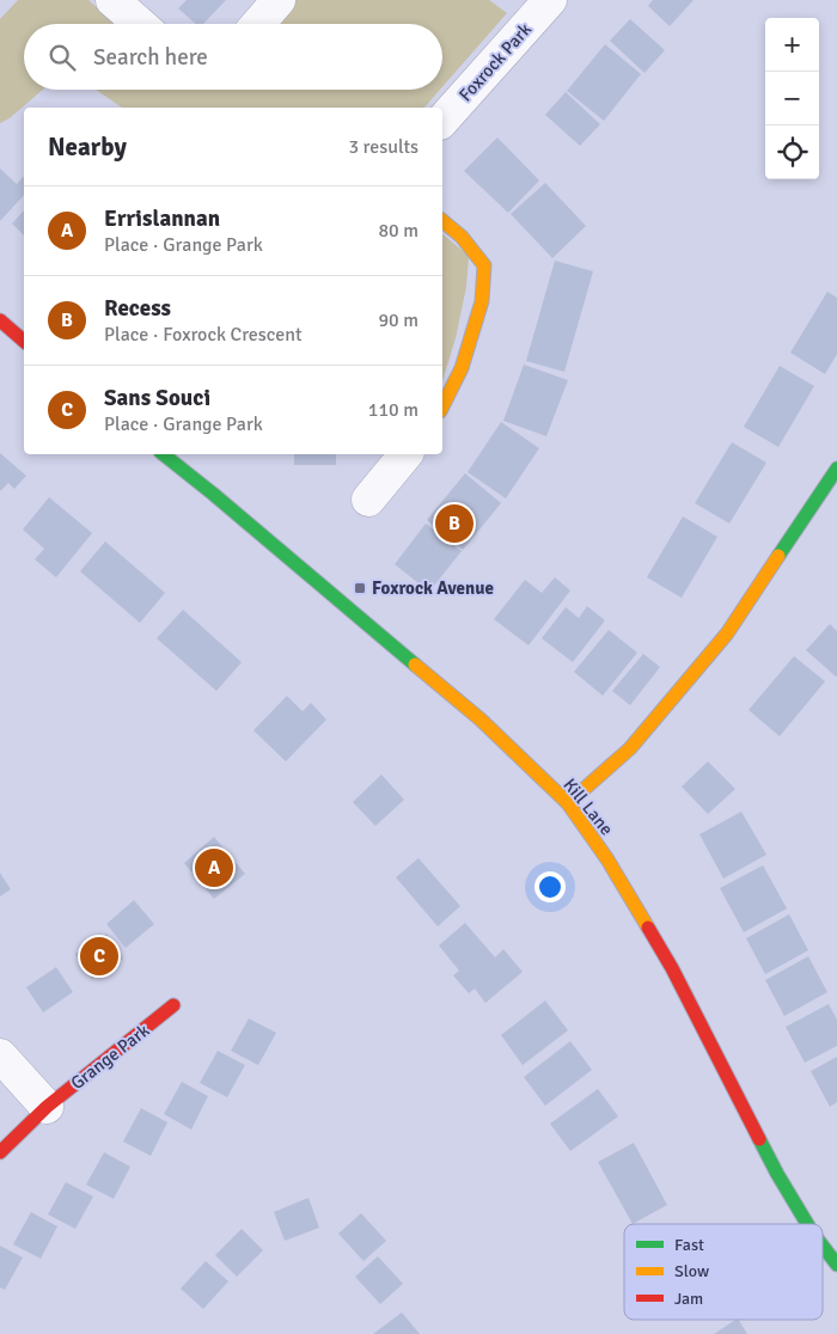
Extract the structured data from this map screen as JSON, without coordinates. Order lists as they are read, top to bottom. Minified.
{"streets":{"main road":["Kill Lane","Grange Park"],"street":["Foxrock Park"]},"places":{"transit":["Foxrock Avenue"]},"legend":["Fast","Slow","Jam"],"page":{"map_buttons":["+","−"],"search":"Search here","heading":["Nearby","3 results"],"list":[{"mark":"A","name":"Errislannan","note":"Place · Grange Park","value":"80 m"},{"mark":"B","name":"Recess","note":"Place · Foxrock Crescent","value":"90 m"},{"mark":"C","name":"Sans Souci","note":"Place · Grange Park","value":"110 m"}],"pins":["B","A","C"]}}
